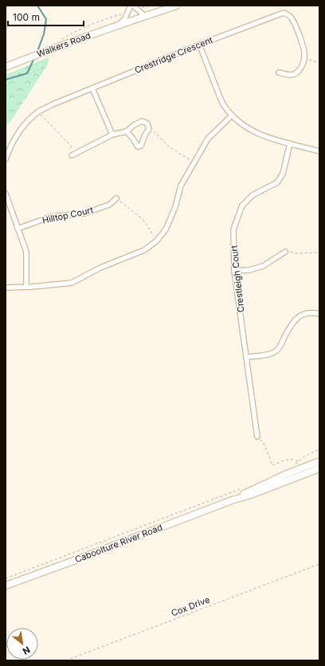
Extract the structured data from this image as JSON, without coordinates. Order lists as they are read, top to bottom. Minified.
{"streets":{"main road":["Walkers Road","Caboolture River Road"],"street":["Crestridge Crescent","Hilltop Court","Crestleigh Court"],"path":["Cox Drive"]},"scale_bar":"100 m","north":"bottom right"}
